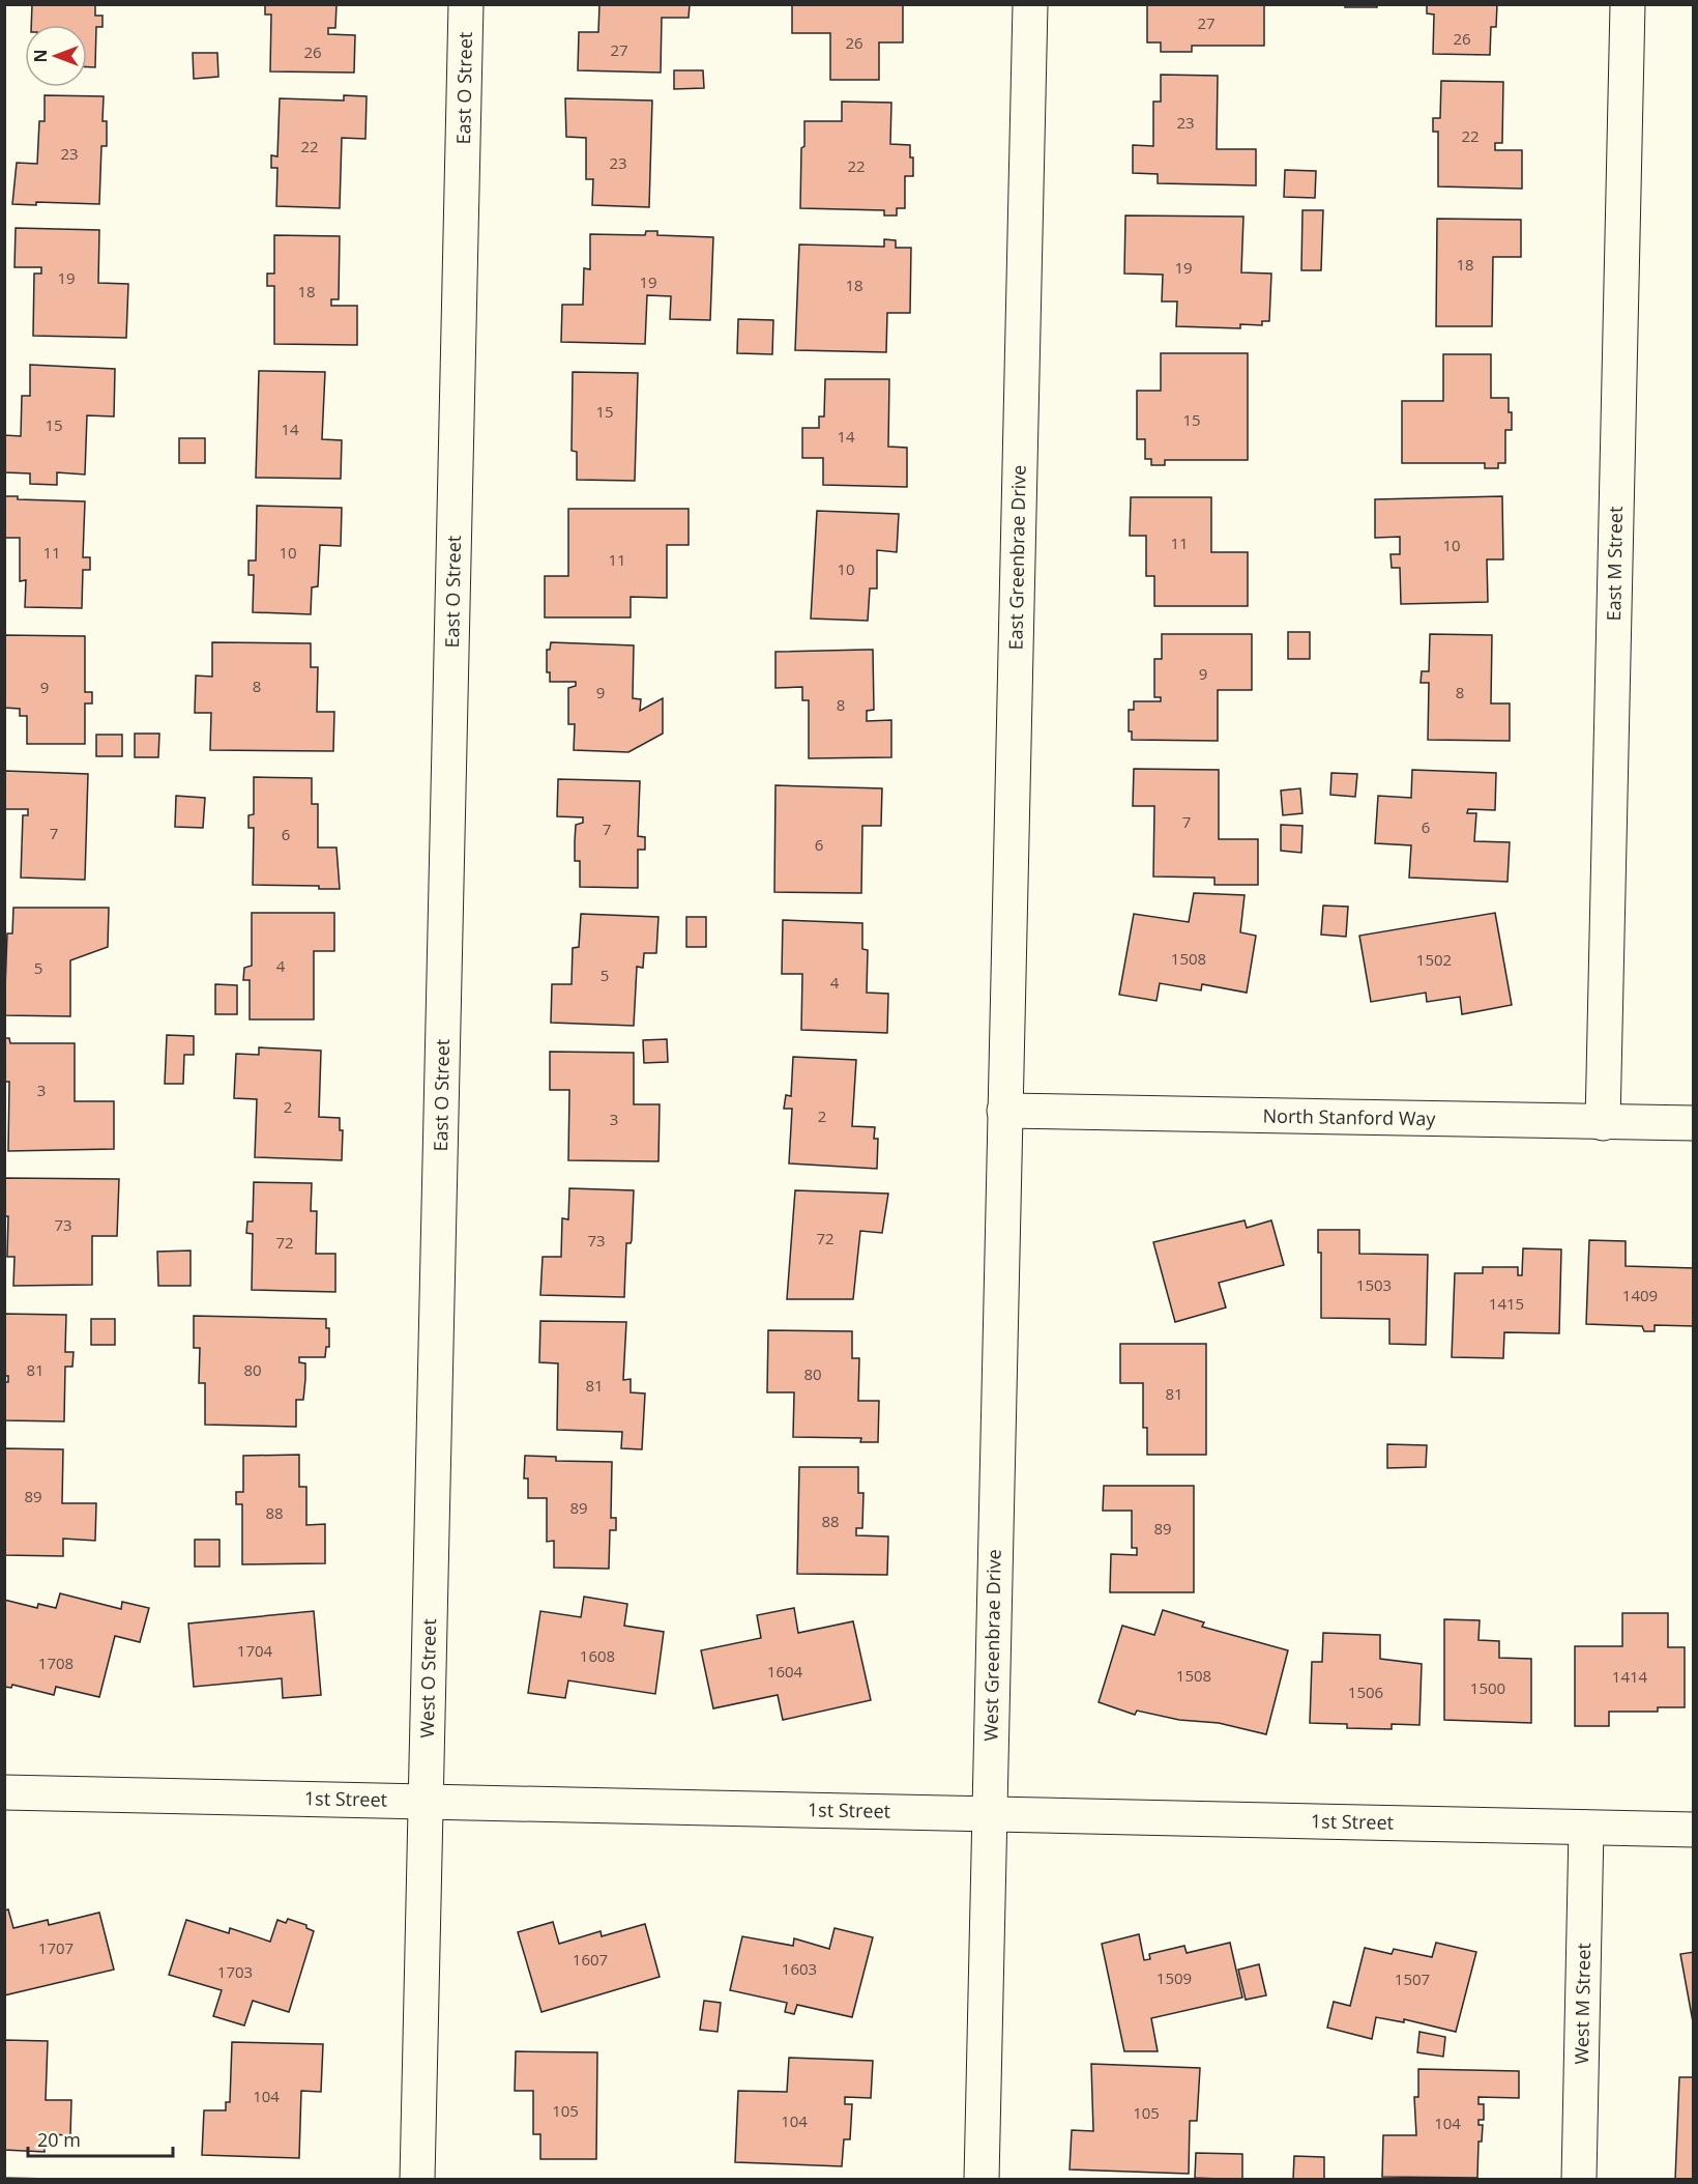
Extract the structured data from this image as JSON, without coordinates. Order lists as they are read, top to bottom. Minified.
{"streets":{"street":["East O Street","East Greenbrae Drive","East M Street","North Stanford Way","West Greenbrae Drive","West O Street","1st Street","West M Street"]},"crossings":[["East O Street","West O Street"],["East Greenbrae Drive","North Stanford Way"],["East Greenbrae Drive","West Greenbrae Drive"],["East M Street","North Stanford Way"],["North Stanford Way","West Greenbrae Drive"],["West Greenbrae Drive","1st Street"],["West O Street","1st Street"],["1st Street","West M Street"]],"house_numbers":["27","26","26","27","26","23","22","22","23","23","22","18","19","19","19","18","18","15","15","15","14","14","11","10","11","10","11","10","9","8","9","9","8","8","7","6","7","7","6","6","1508","1502","4","5","5","4","3","2","2","3","73","72","73","72","1503","1409","1415","81","80","80","81","81","89","89","88","88","89","1704","1608","1708","1604","1508","1414","1500","1506","1707","1607","1603","1703","1509","1507","104","105","105","104","104"],"scale_bar":"20 m","north":"left"}
